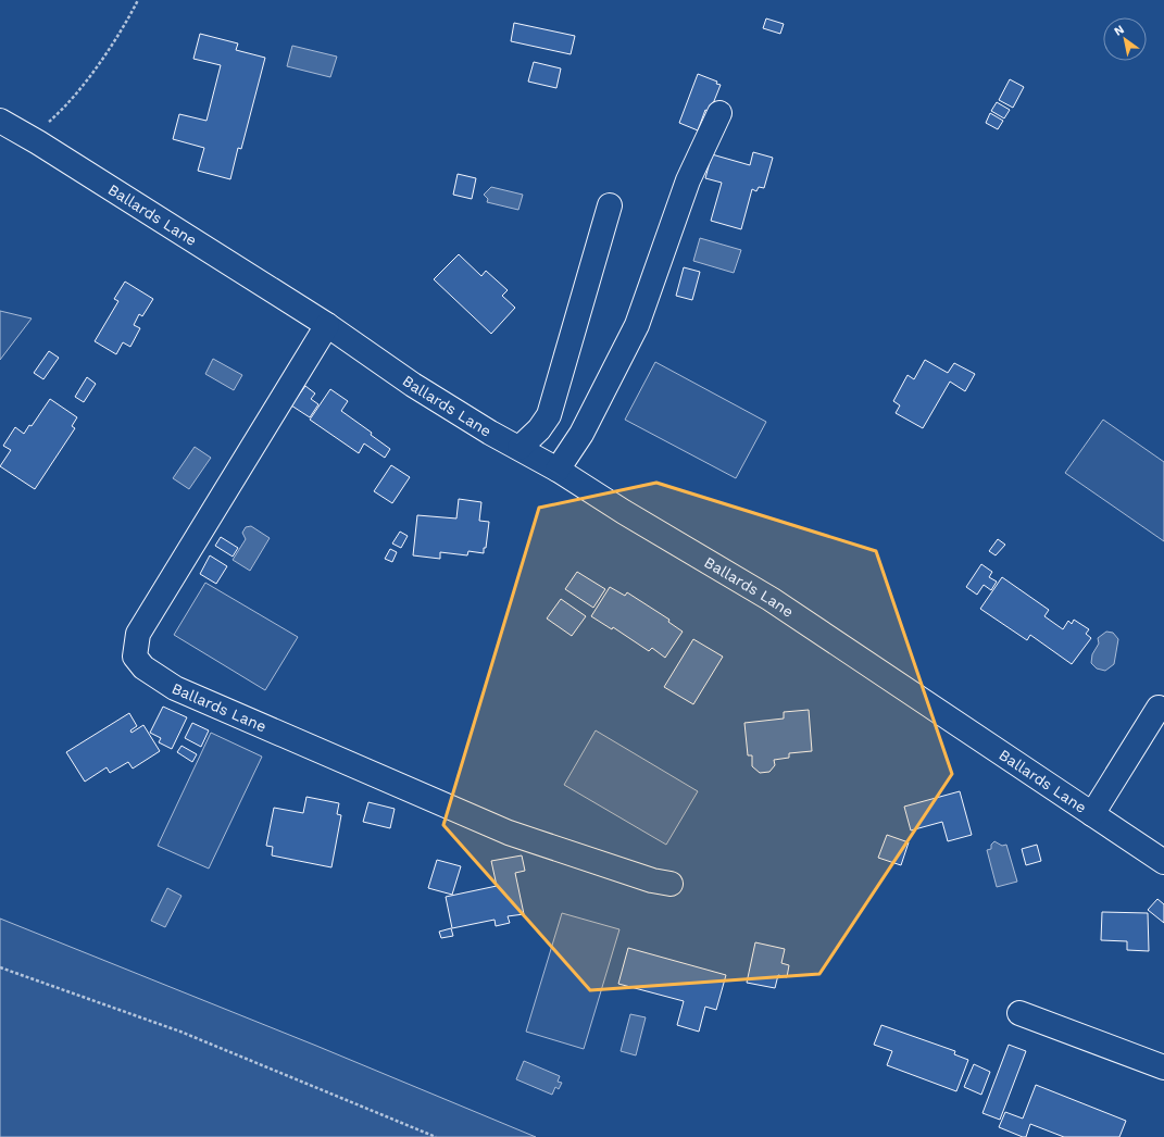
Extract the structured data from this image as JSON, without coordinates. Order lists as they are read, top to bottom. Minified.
{"streets":{"street":["Ballards Lane"]},"north":"top left"}
